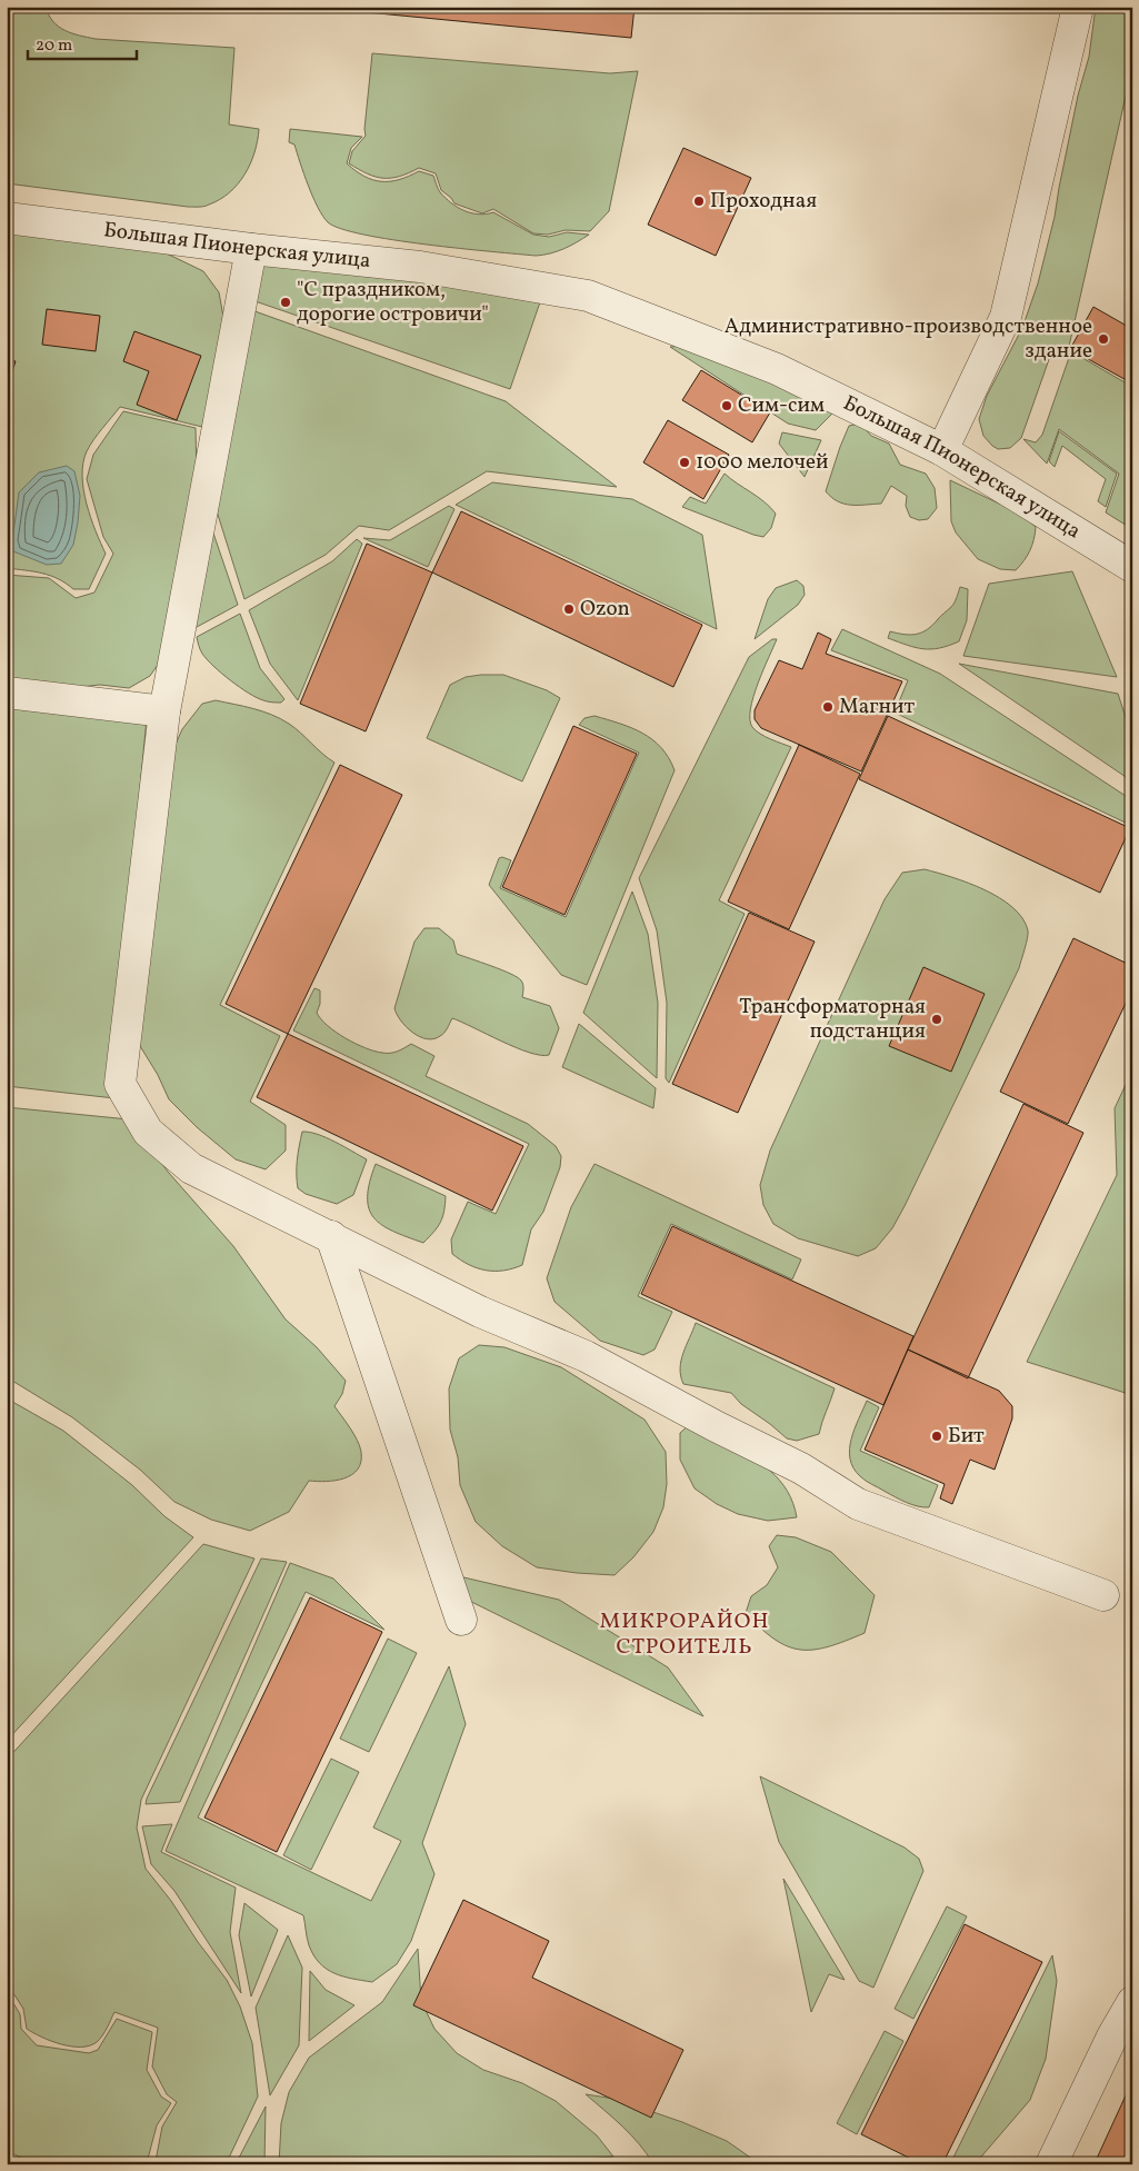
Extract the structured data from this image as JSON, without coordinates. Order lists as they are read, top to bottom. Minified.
{"streets":{"street":["Большая Пионерская улица"]},"districts":["МИКРОРАЙОН СТРОИТЕЛЬ"],"places":["Проходная","\"С праздником, дорогие островичи\"","Административно-производственное здание","Сим-сим","1000 мелочей","Ozon","Магнит","Трансформаторная подстанция","Бит"],"scale_bar":"20 m"}
